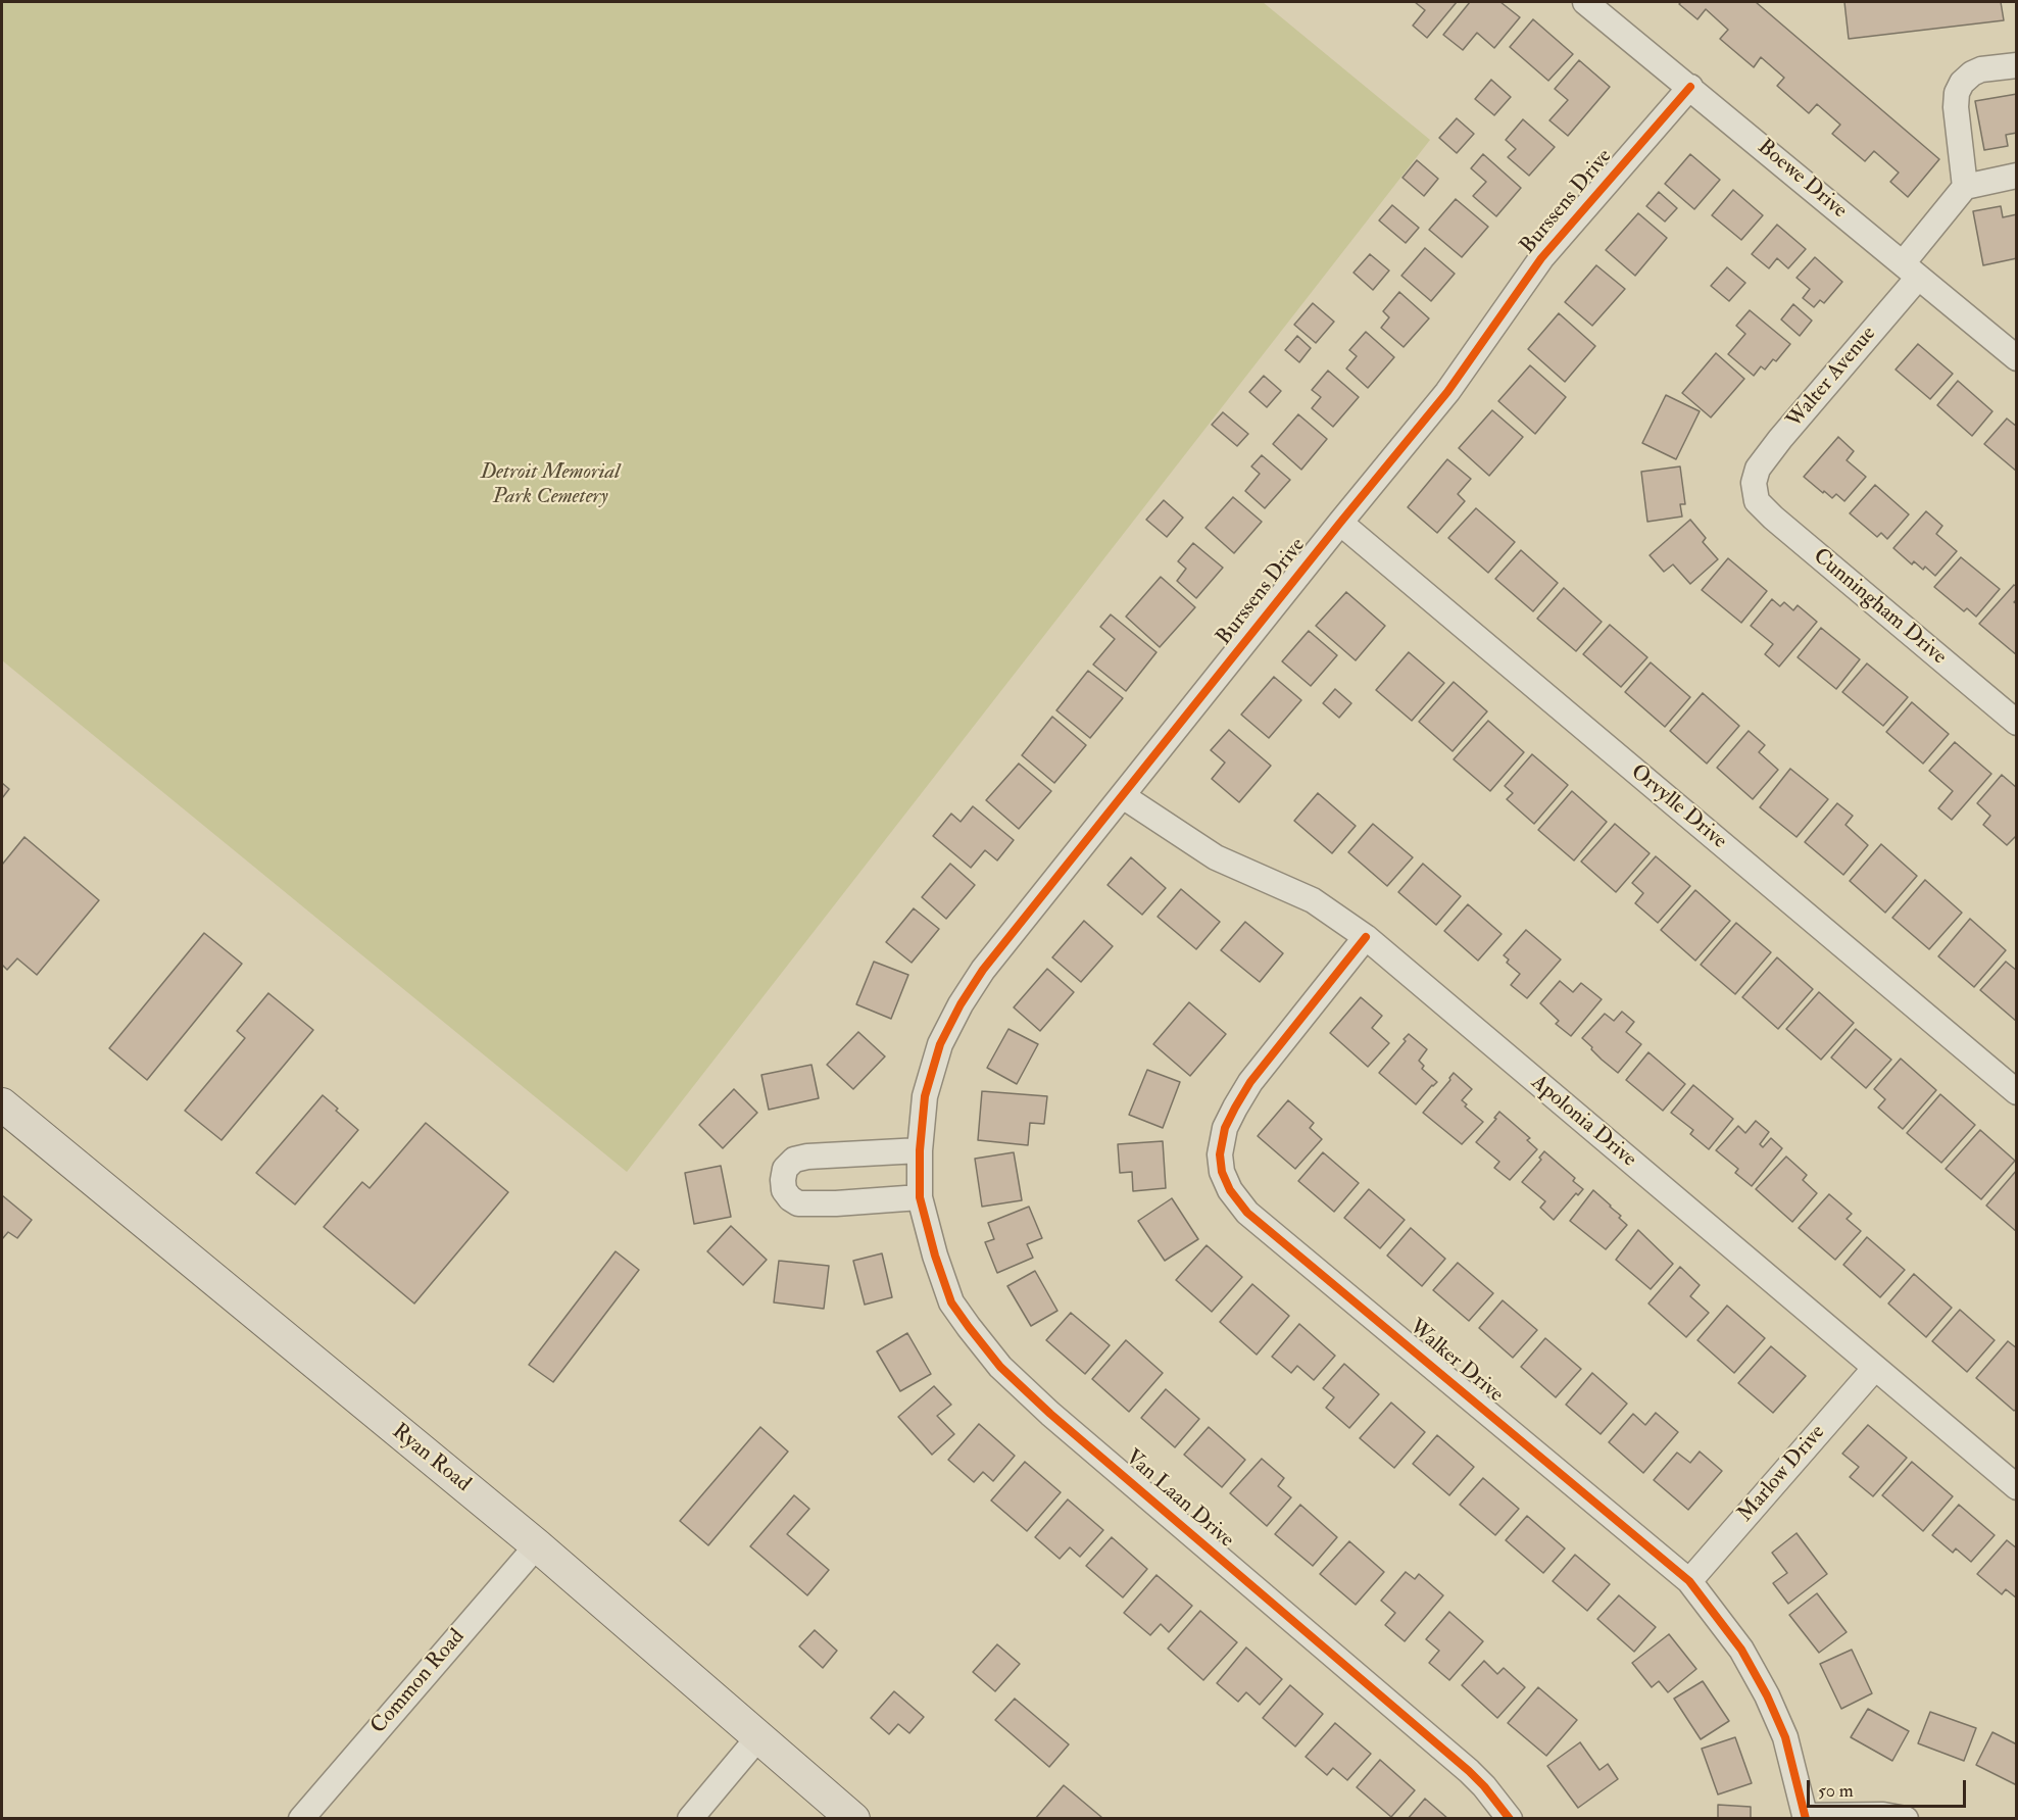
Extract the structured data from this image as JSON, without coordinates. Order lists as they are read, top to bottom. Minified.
{"streets":{"main road":["Ryan Road"],"street":["Boewe Drive","Burssens Drive","Walter Avenue","Cunningham Drive","Orvylle Drive","Apolonia Drive","Walker Drive","Marlow Drive","Van Laan Drive","Common Road"]},"crossings":[["Boewe Drive","Burssens Drive"],["Boewe Drive","Walter Avenue"],["Burssens Drive","Orvylle Drive"],["Burssens Drive","Apolonia Drive"],["Burssens Drive","Van Laan Drive"],["Walter Avenue","Cunningham Drive"],["Apolonia Drive","Walker Drive"],["Apolonia Drive","Marlow Drive"],["Walker Drive","Marlow Drive"],["Ryan Road","Common Road"]],"parks":["Detroit Memorial Park Cemetery"],"scale_bar":"50 m"}
